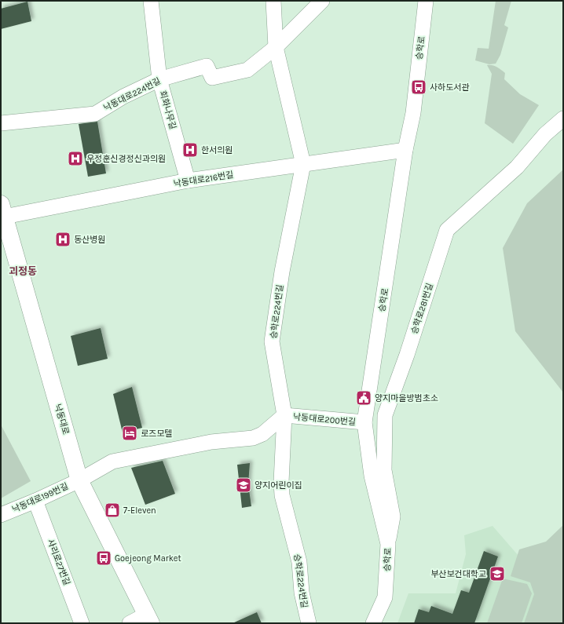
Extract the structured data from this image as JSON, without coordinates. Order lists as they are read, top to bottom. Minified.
{"streets":{"main road":["낙동대로"],"street":["승학로","낙동대로224번길","회화나무길","낙동대로216번길","승학로281번길","승학로224번길","낙동대로200번길","낙동대로199번길","사리로27번길"]},"crossings":[["승학로","낙동대로216번길"],["승학로","승학로281번길"],["승학로","낙동대로200번길"],["낙동대로224번길","회화나무길"],["낙동대로224번길","승학로224번길"],["회화나무길","낙동대로216번길"],["낙동대로216번길","승학로224번길"],["낙동대로216번길","낙동대로"],["승학로224번길","낙동대로200번길"],["승학로224번길","낙동대로199번길"],["낙동대로","낙동대로199번길"],["낙동대로200번길","낙동대로199번길"],["낙동대로199번길","사리로27번길"]],"districts":["괴정동"],"places":{"bus stop":["사하도서관","Goejeong Market"],"hospital":["한서의원","우정훈신경정신과의원","동산병원"],"public building":["양지마을방범초소"],"hotel":["로즈모텔"],"school or university":["양지어린이집","부산보건대학교"],"shop":["7-Eleven"]}}
